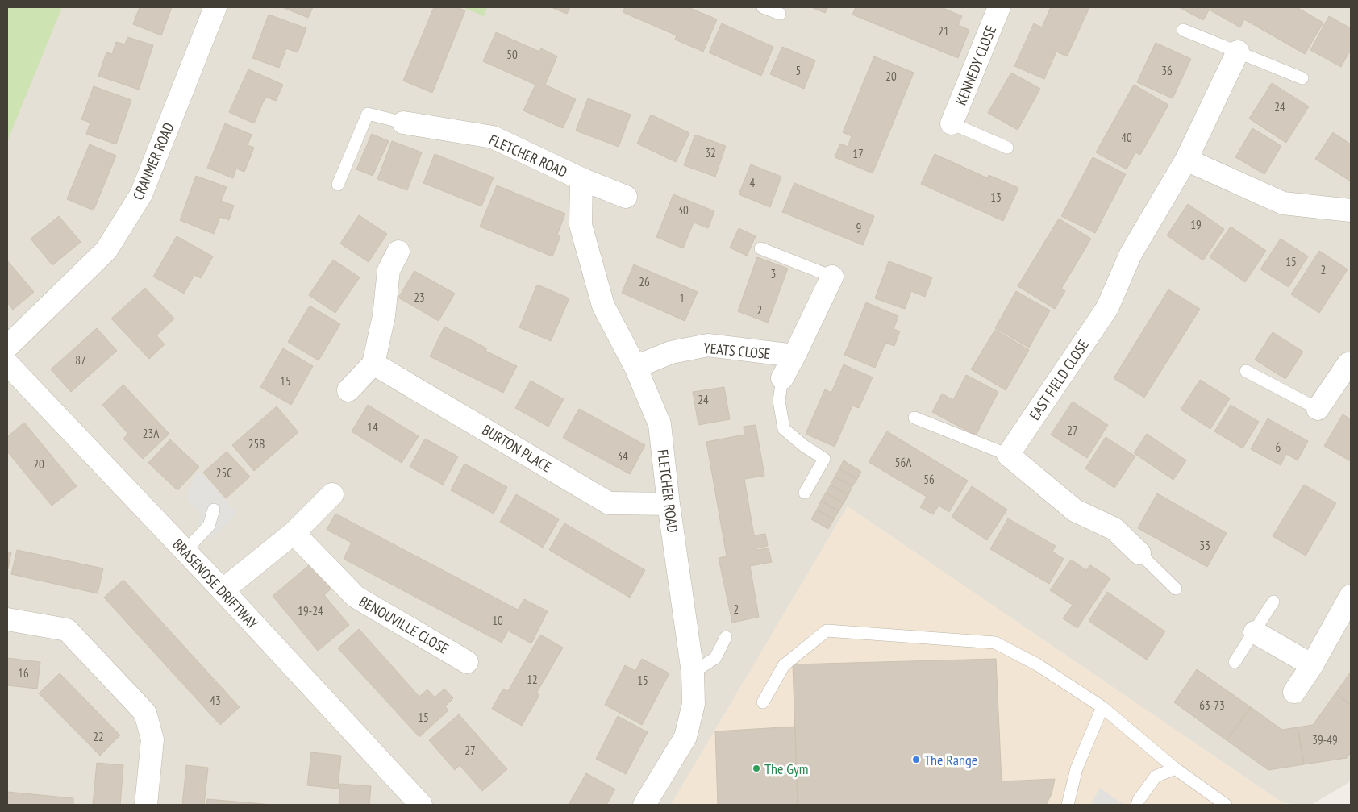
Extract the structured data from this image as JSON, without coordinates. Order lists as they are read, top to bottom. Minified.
{"streets":{"street":["KENNEDY CLOSE","FLETCHER ROAD","CRANMER ROAD","YEATS CLOSE","EAST FIELD CLOSE","BURTON PLACE","BRASENOSE DRIFTWAY","BENOUVILLE CLOSE"]},"crossings":[["FLETCHER ROAD","YEATS CLOSE"],["FLETCHER ROAD","BURTON PLACE"]],"places":["The Range","The Gym"],"house_numbers":["21","50","5","36","20","24","40","32","17","4","13","30","19","9","15","2","3","26","23","1","2","87","15","24","14","27","23A","25B","6","34","56A","20","25C","56","33","2","19-24","10","16","12","15","43","63-73","15","22","39-49","27"]}
